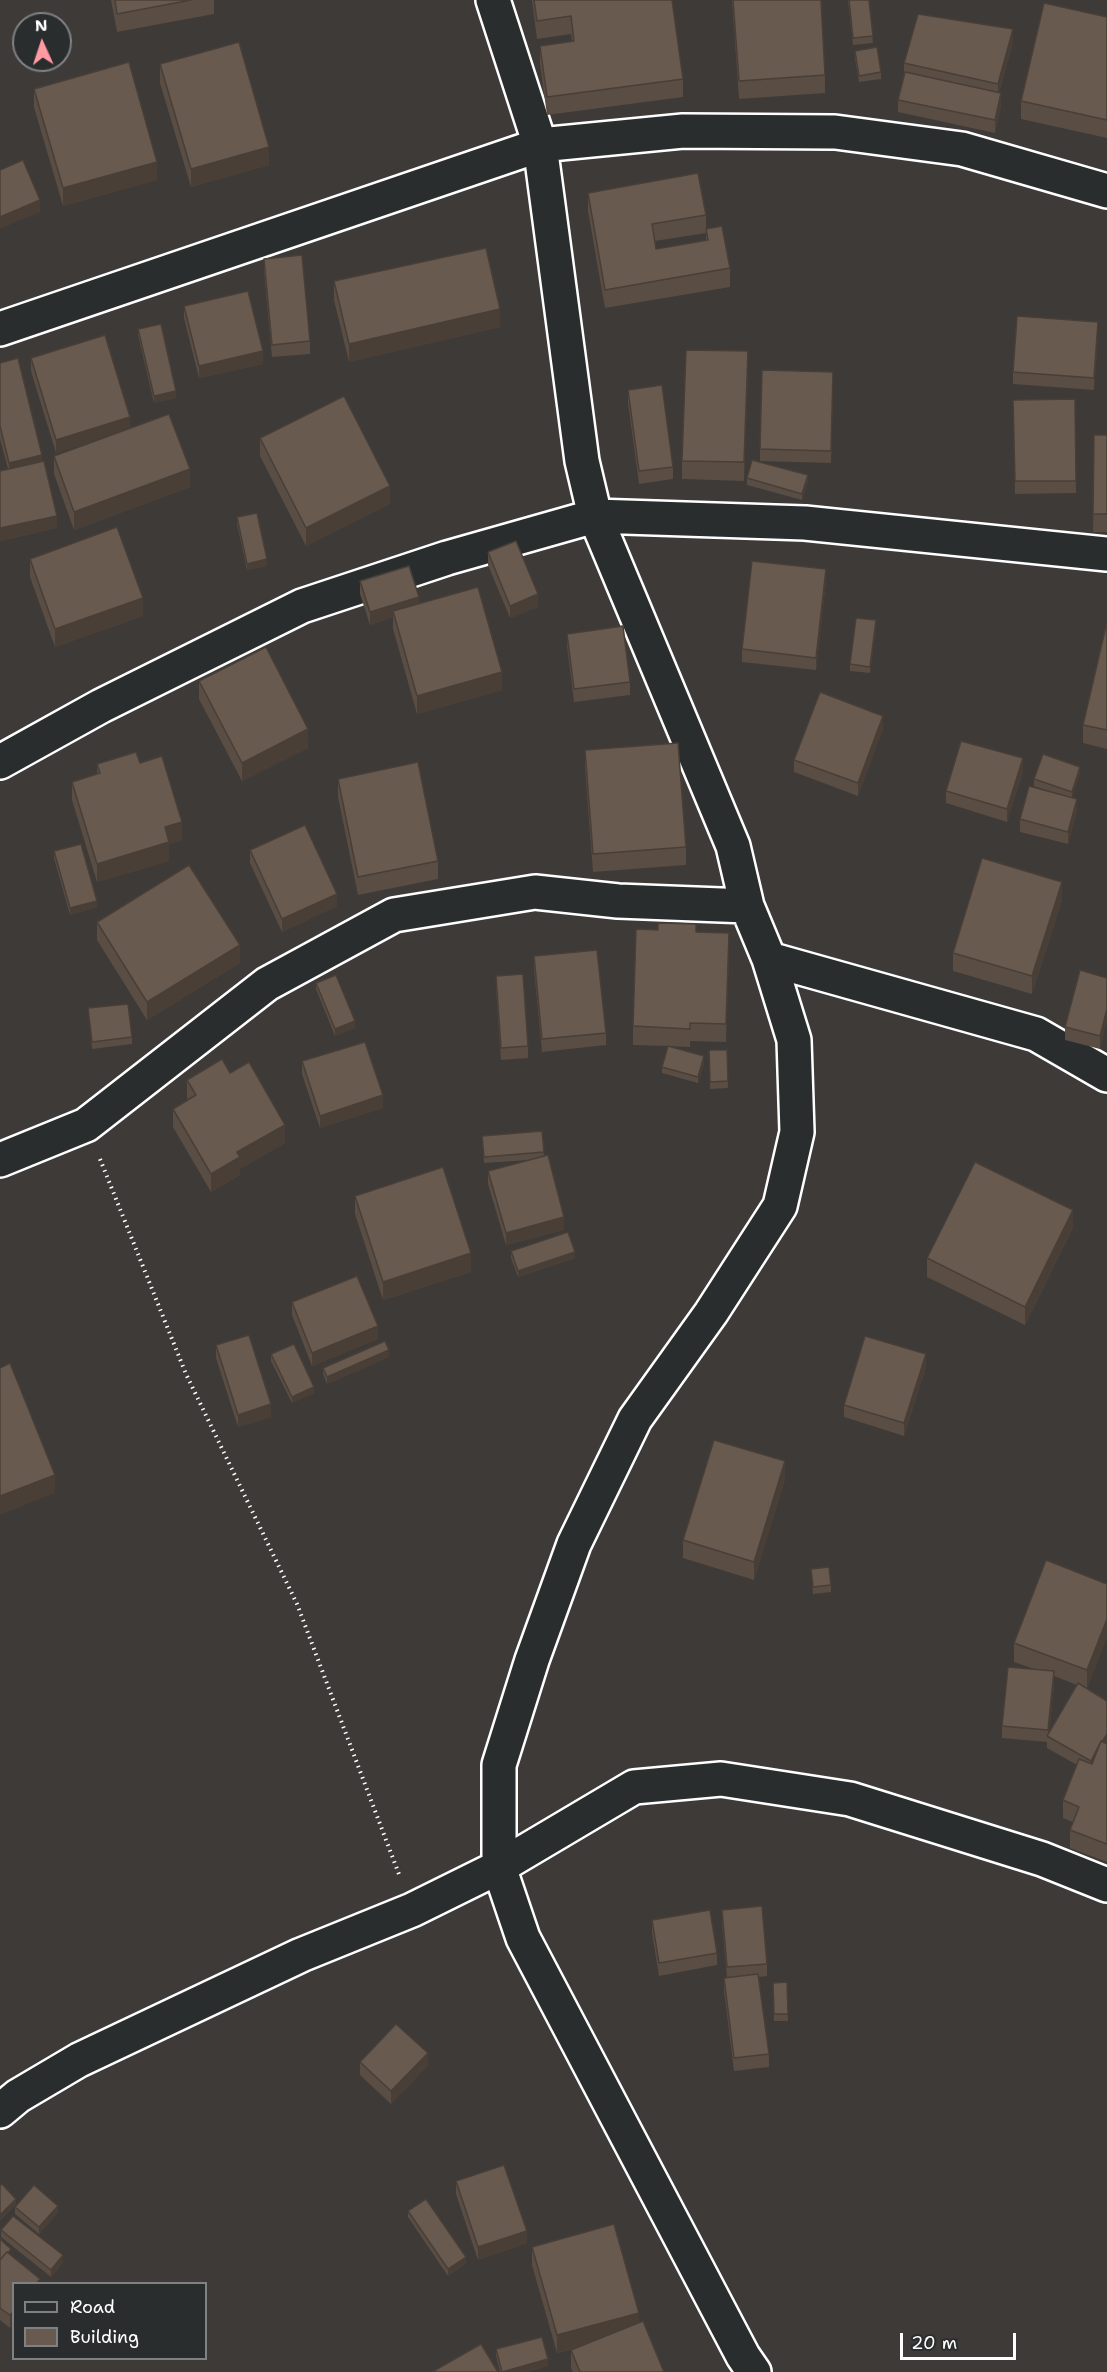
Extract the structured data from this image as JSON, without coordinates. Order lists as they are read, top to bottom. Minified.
{"legend":["Road","Building"],"scale_bar":"20 m","north":"top"}
